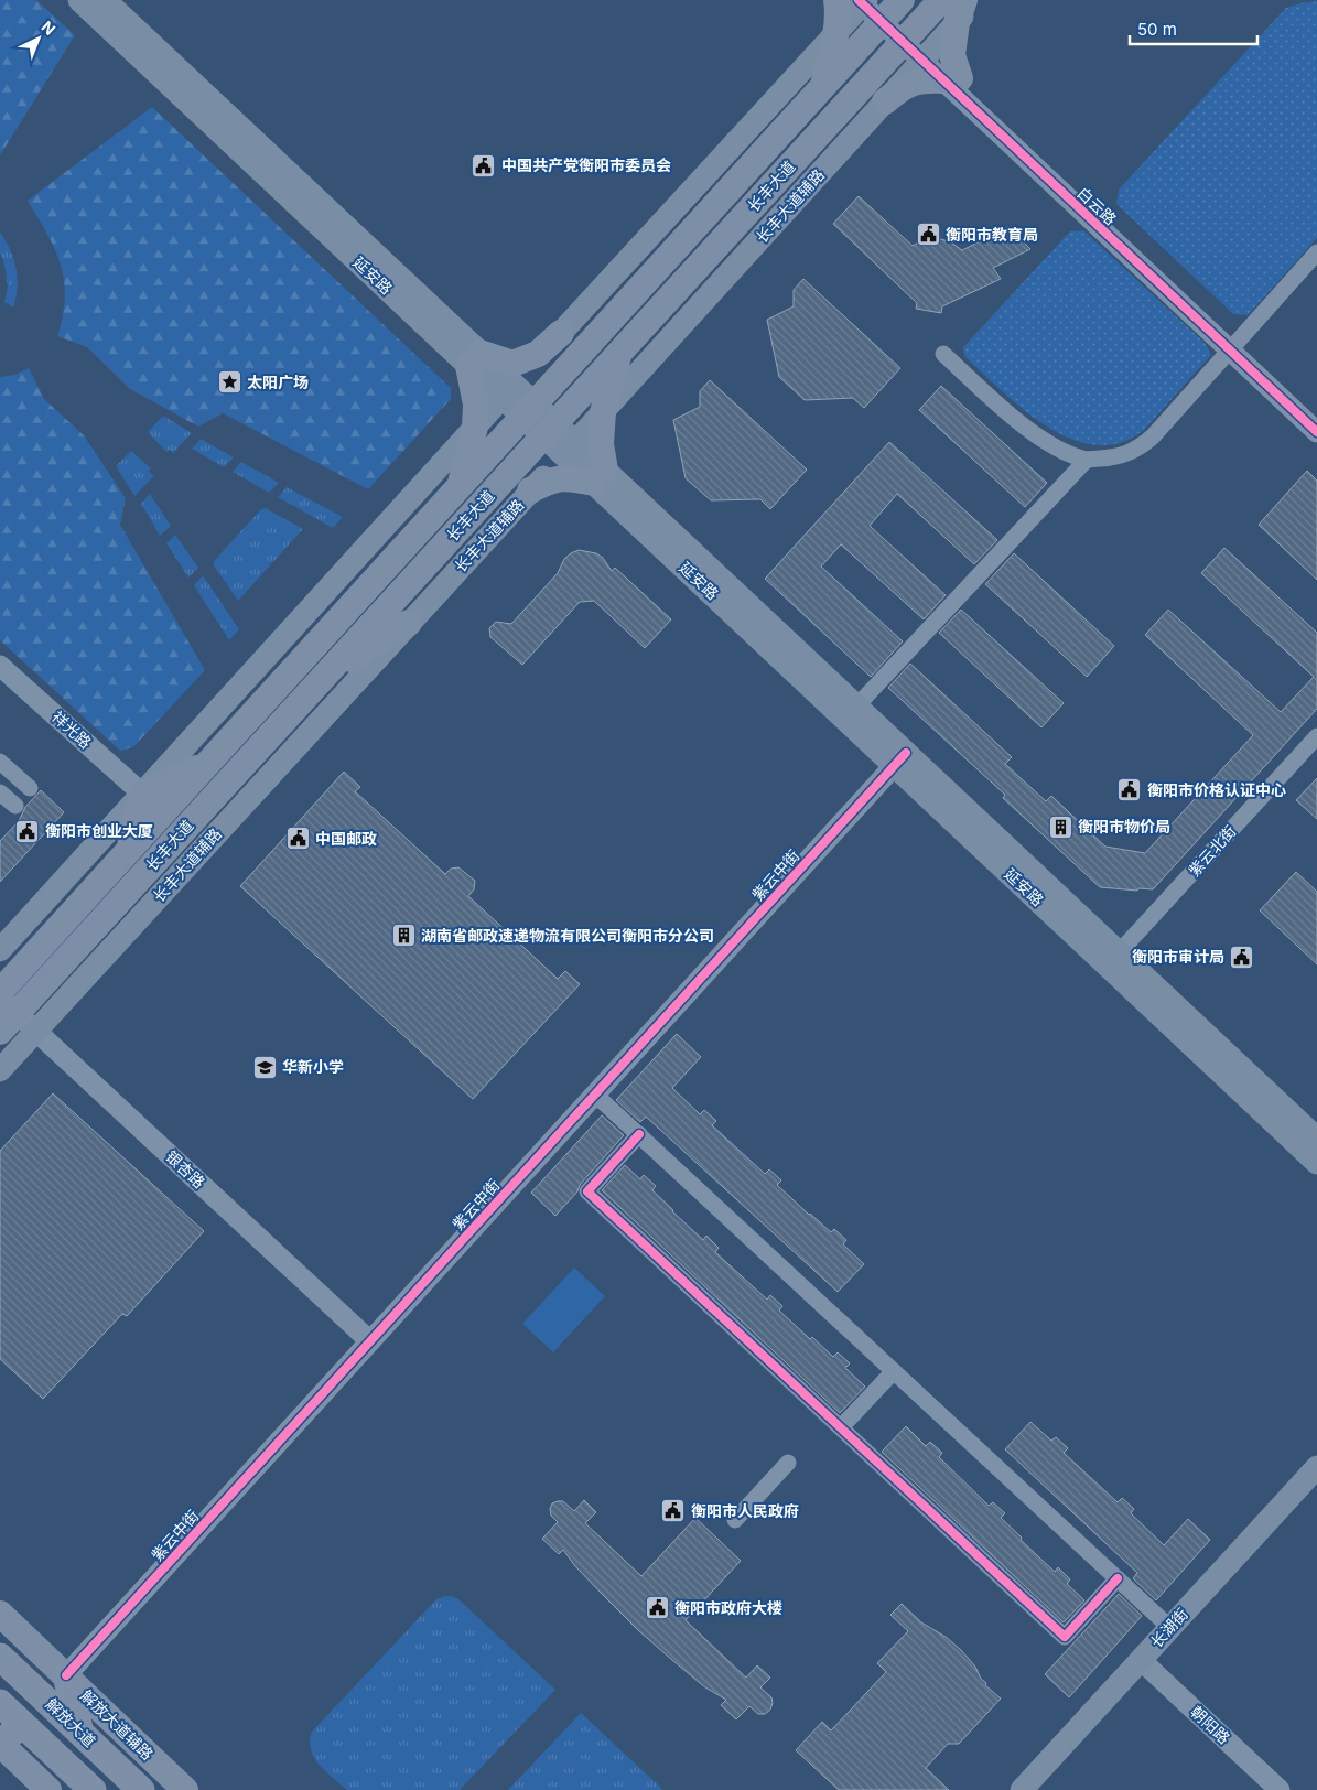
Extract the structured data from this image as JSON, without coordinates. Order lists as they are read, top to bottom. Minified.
{"streets":{"highway":["解放大道"],"main road":["长丰大道","长丰大道辅路","延安路","长湖街","解放大道辅路"],"street":["白云路","祥光路","紫云北街","紫云中街","银杏路","朝阳路"]},"crossings":[["长丰大道","长丰大道辅路"],["长丰大道","白云路"],["长丰大道","延安路"],["长丰大道","银杏路"],["长丰大道辅路","白云路"],["长丰大道辅路","延安路"],["长丰大道辅路","银杏路"],["延安路","紫云北街"],["延安路","紫云中街"],["紫云中街","银杏路"],["紫云中街","解放大道辅路"],["长湖街","朝阳路"]],"places":{"public building":["中国共产党衡阳市委员会","衡阳市教育局","衡阳市价格认证中心","衡阳市创业大厦","中国邮政","衡阳市审计局","衡阳市人民政府","衡阳市政府大楼"],"place":["太阳广场"],"building":["衡阳市物价局","湖南省邮政速递物流有限公司衡阳市分公司"],"school or university":["华新小学"]},"scale_bar":"50 m","north":"top right"}
